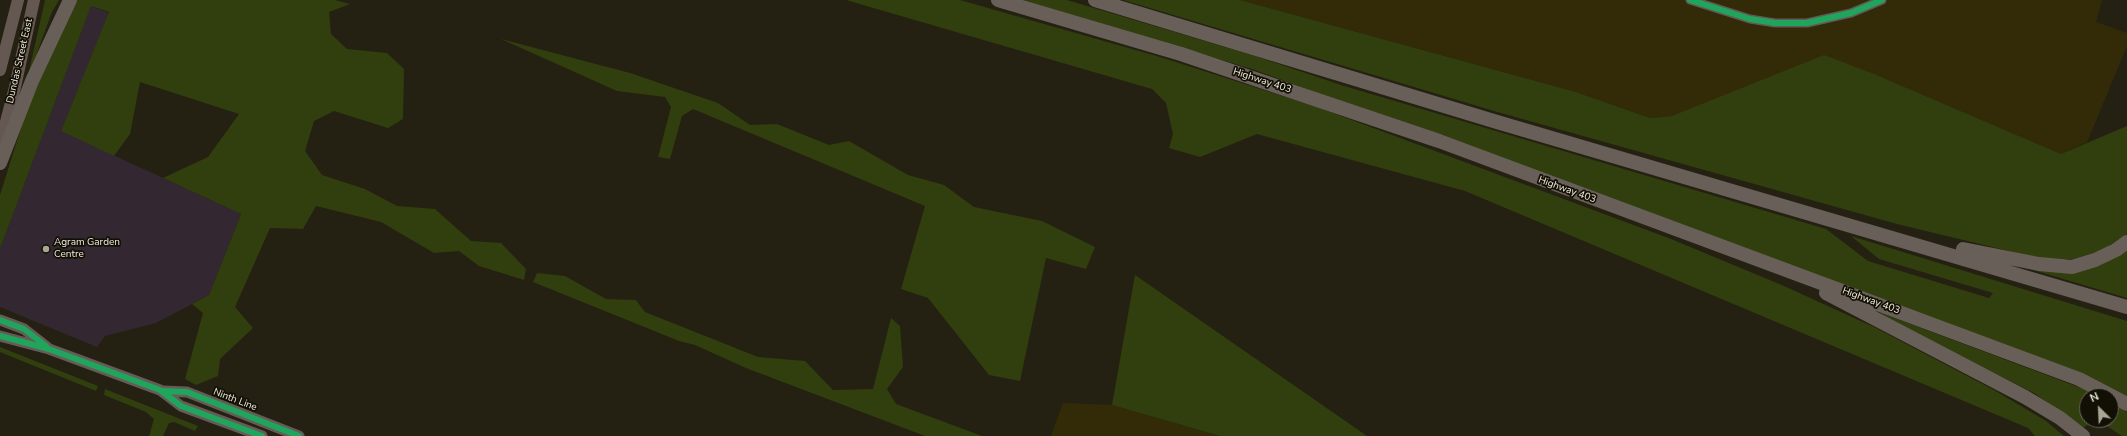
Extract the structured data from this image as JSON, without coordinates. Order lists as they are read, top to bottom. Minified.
{"streets":{"highway":["Highway 403"],"main road":["Dundas Street East","Ninth Line"]},"places":["Agram Garden Centre"],"north":"top left"}
